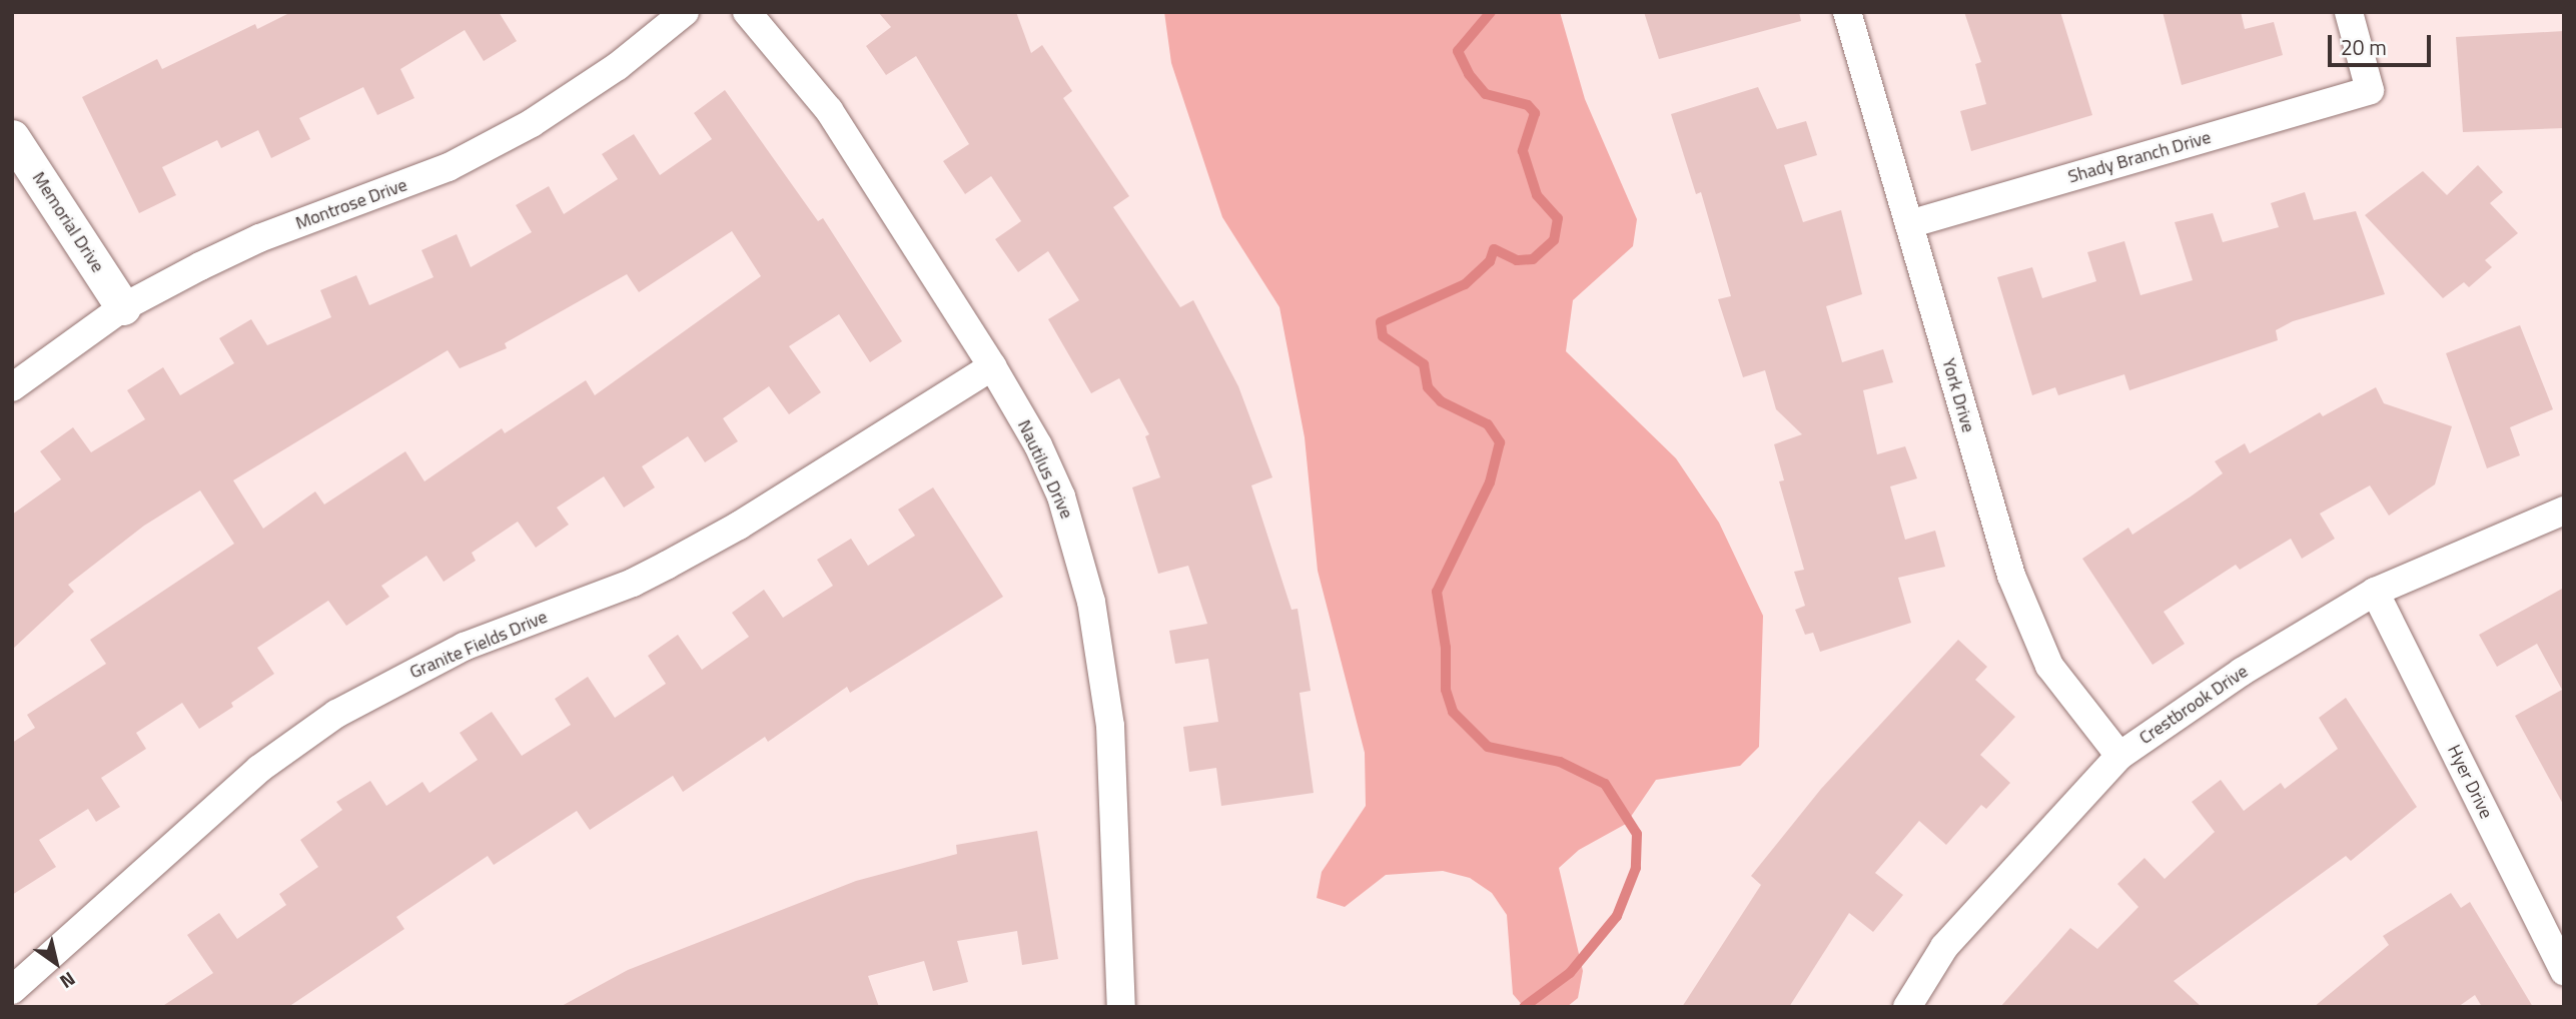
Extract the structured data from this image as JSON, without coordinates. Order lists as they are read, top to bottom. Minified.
{"streets":{"street":["Shady Branch Drive","Montrose Drive","Memorial Drive","York Drive","Nautilus Drive","Granite Fields Drive","Crestbrook Drive","Hyer Drive"]},"crossings":[["Shady Branch Drive","York Drive"],["Montrose Drive","Memorial Drive"],["York Drive","Crestbrook Drive"],["Nautilus Drive","Granite Fields Drive"],["Crestbrook Drive","Hyer Drive"]],"scale_bar":"20 m","north":"bottom right"}
